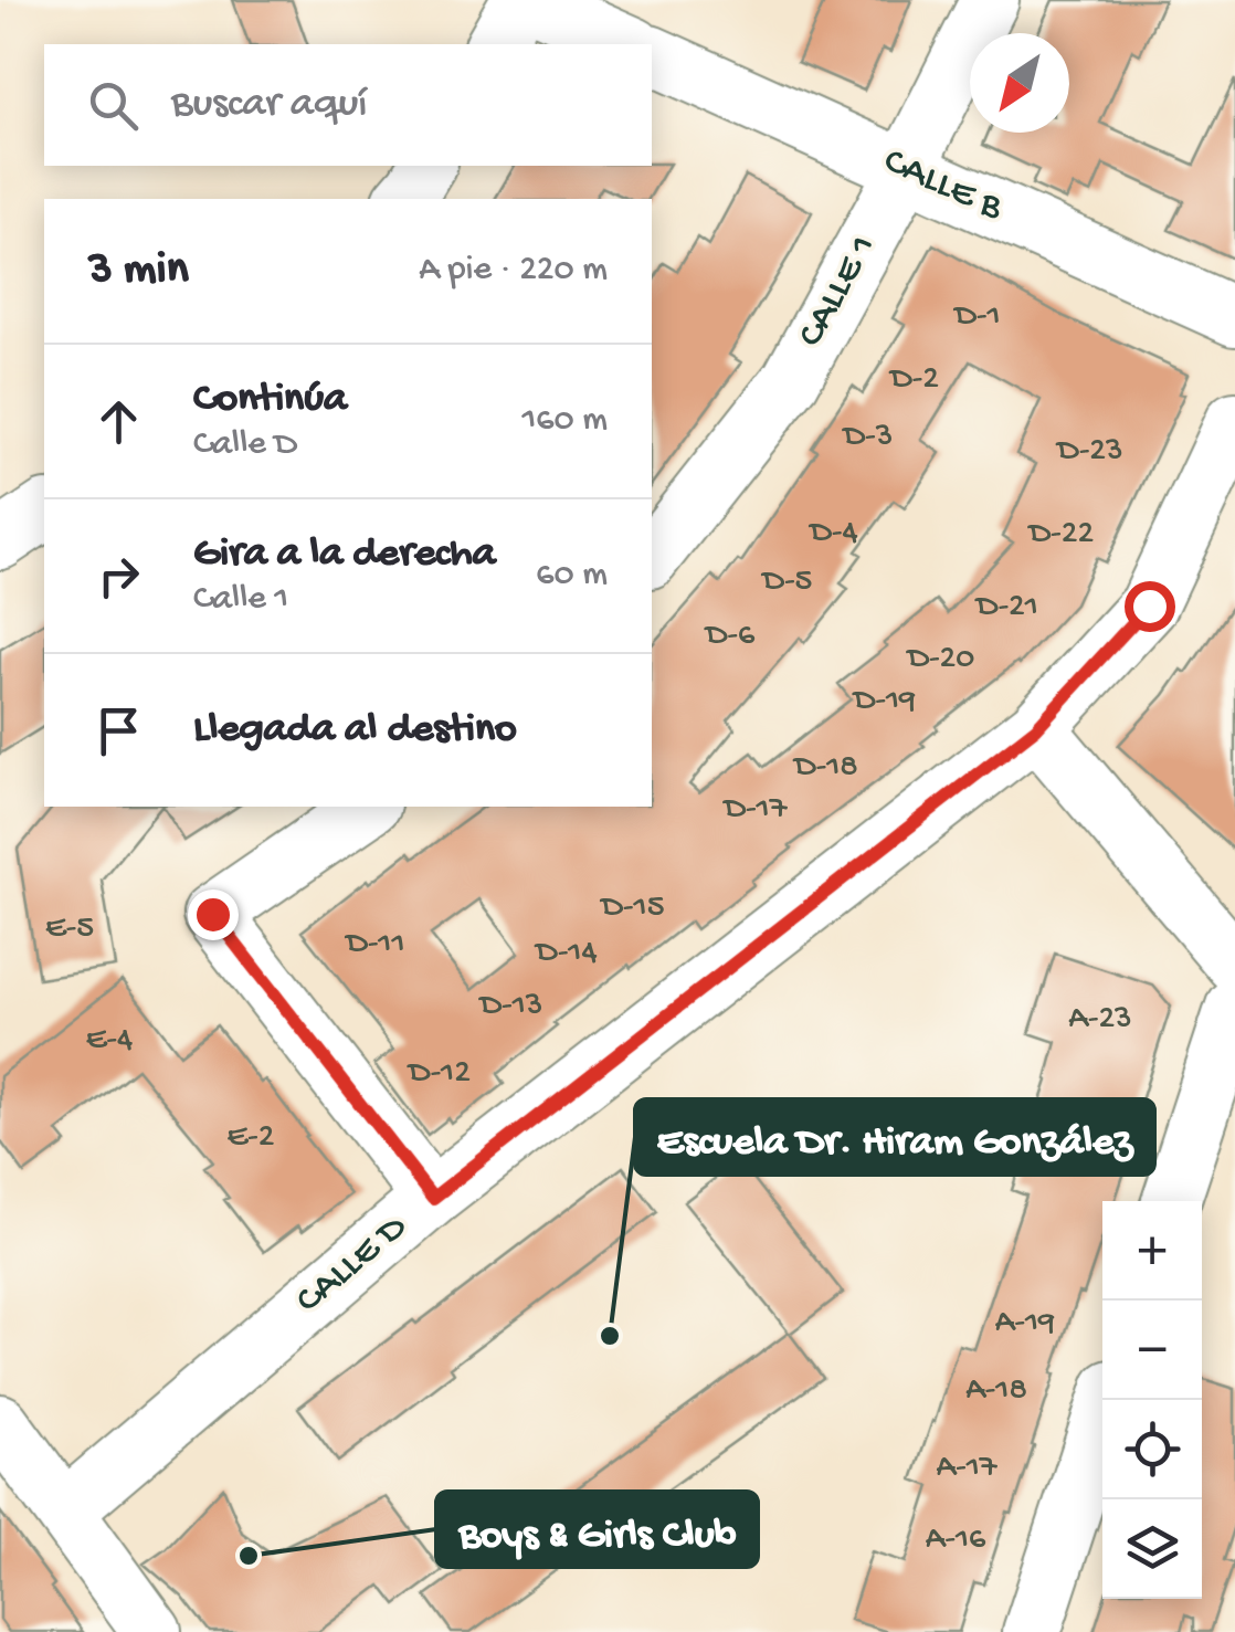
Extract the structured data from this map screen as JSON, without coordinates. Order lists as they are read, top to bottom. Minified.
{"streets":{"street":["CALLE B","CALLE 1","CALLE D"]},"crossings":[["CALLE B","CALLE 1"]],"places":["Escuela Dr. Hiram González","Boys & Girls Club"],"house_numbers":["D-1","D-2","D-3","D-23","D-4","D-22","D-5","D-21","D-6","D-20","D-19","D-18","D-17","D-15","E-5","D-11","D-14","D-13","A-23","E-4","D-12","E-2","A-19","A-18","A-17","A-16"],"north":"bottom left","page":{"search":"Buscar aquí","heading":["3 min","A pie · 220 m"],"list":[["Continúa","Calle D","160 m"],["Gira a la derecha","Calle 1","60 m"],"Llegada al destino"],"map_buttons":["+","−"]}}
